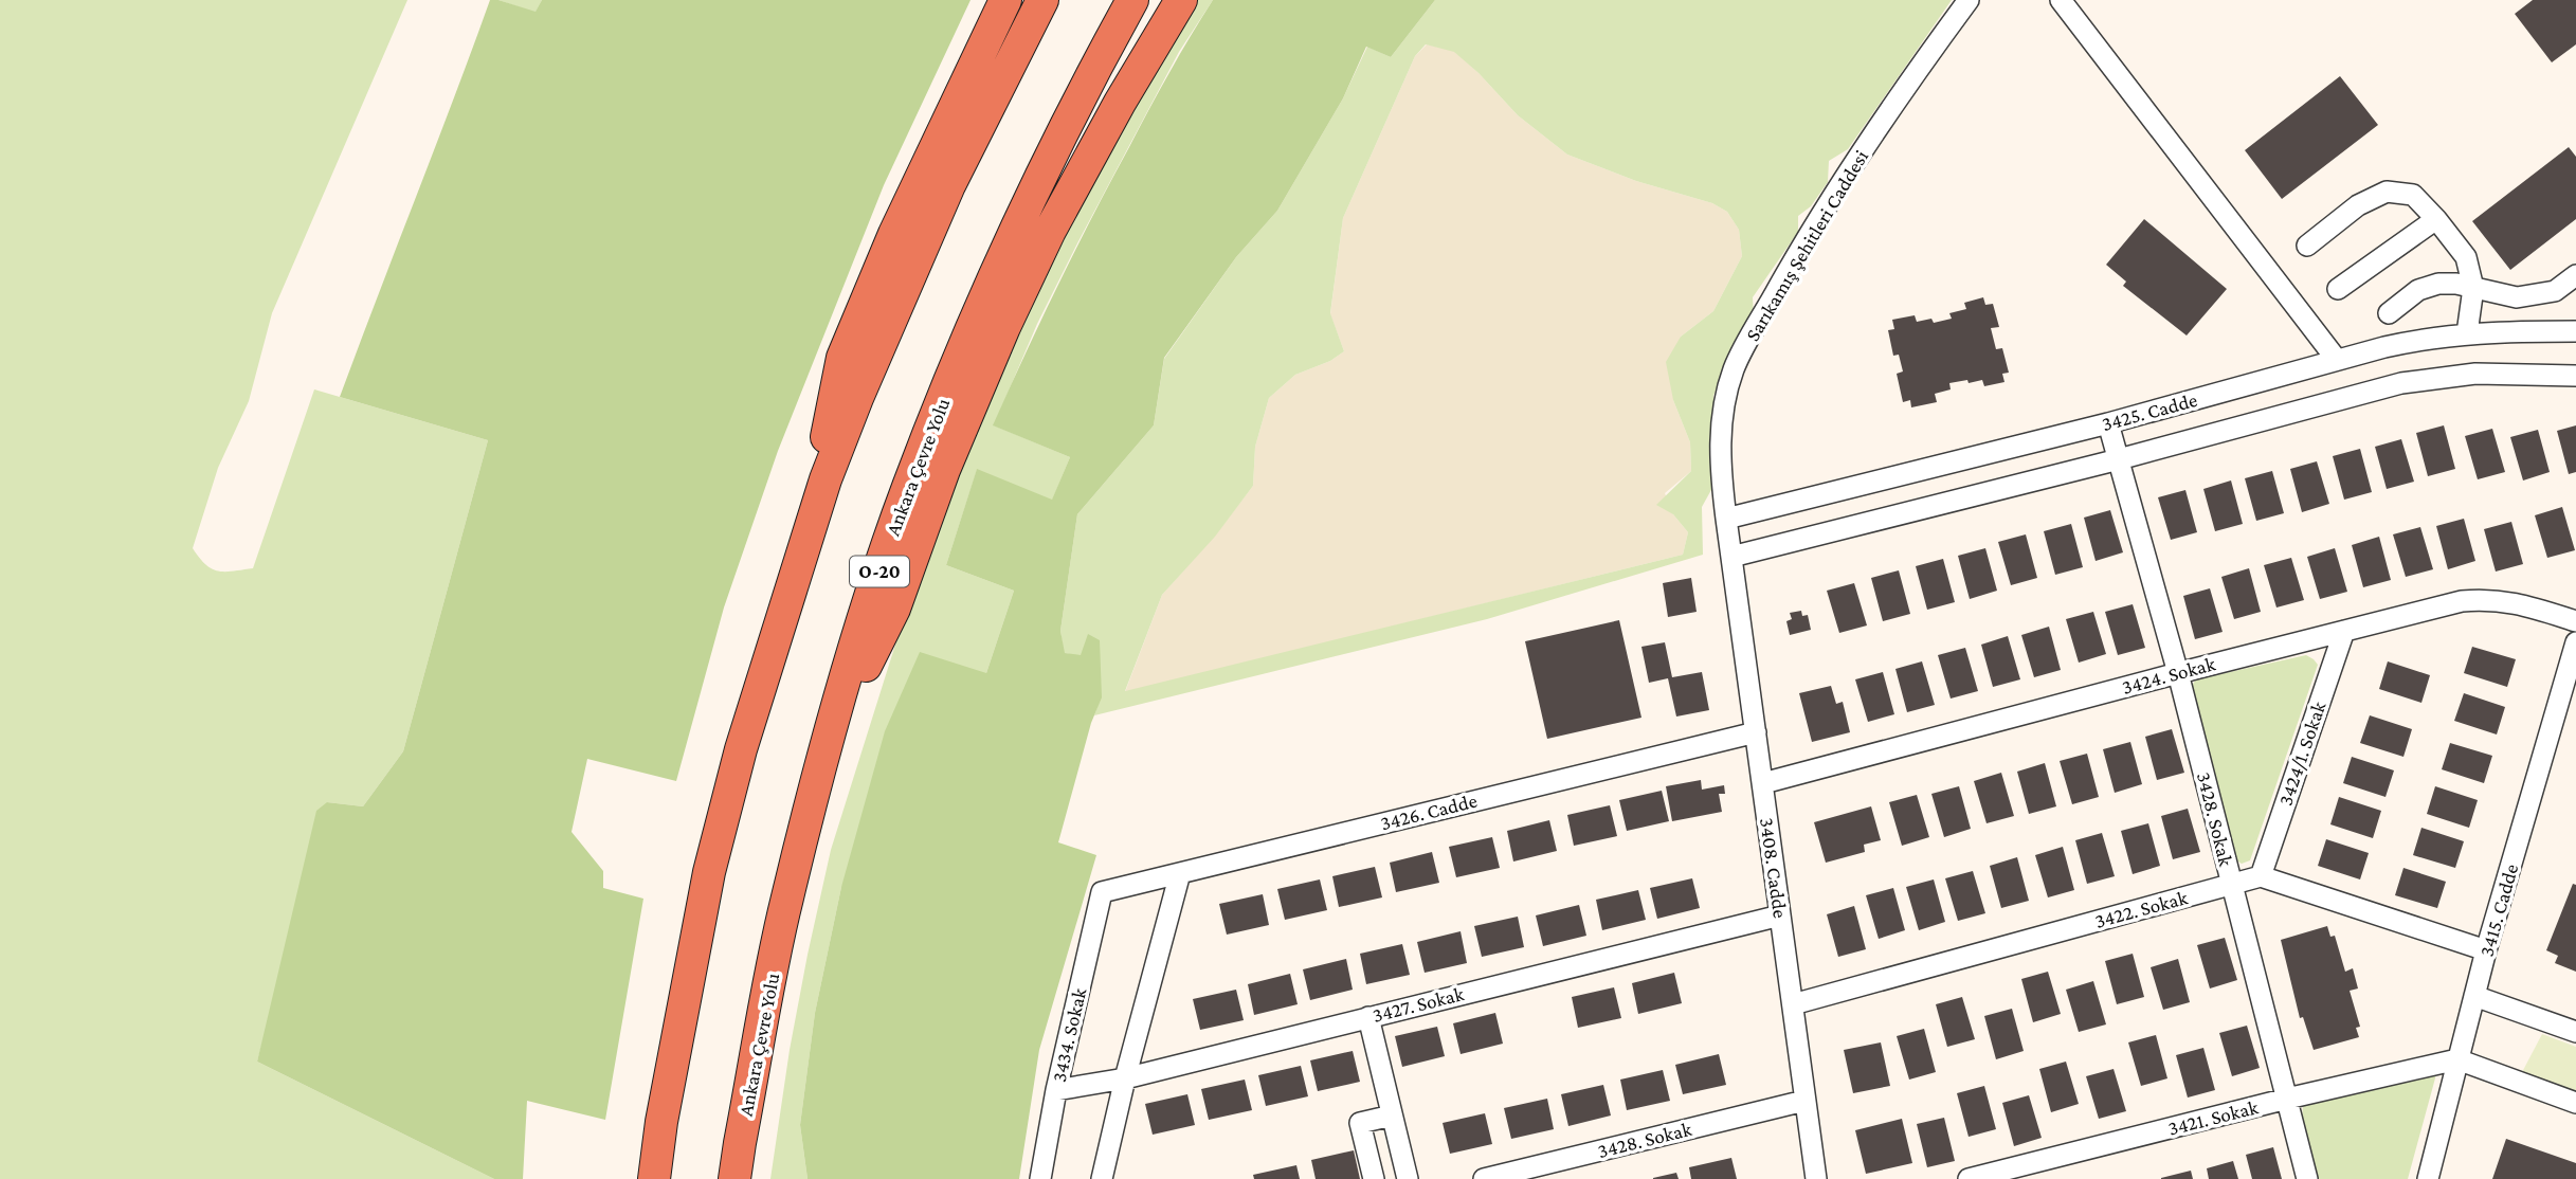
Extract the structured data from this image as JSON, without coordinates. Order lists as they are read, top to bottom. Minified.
{"streets":{"highway":["Ankara Çevre Yolu","O-20"],"street":["Sarıkamış Şehitleri Caddesi","3425. Cadde","3424. Sokak","3424/1. Sokak","3426. Cadde","3428. Sokak","3408. Cadde","3422. Sokak","3415. Cadde","3427. Sokak","3434. Sokak","3421. Sokak"]},"crossings":[["Sarıkamış Şehitleri Caddesi","3425. Cadde"],["Sarıkamış Şehitleri Caddesi","3408. Cadde"],["3425. Cadde","3428. Sokak"],["3425. Cadde","3408. Cadde"],["3424. Sokak","3424/1. Sokak"],["3424. Sokak","3428. Sokak"],["3424. Sokak","3408. Cadde"],["3424/1. Sokak","3422. Sokak"],["3426. Cadde","3408. Cadde"],["3426. Cadde","3434. Sokak"],["3428. Sokak","3408. Cadde"],["3428. Sokak","3422. Sokak"],["3428. Sokak","3421. Sokak"],["3408. Cadde","3422. Sokak"],["3408. Cadde","3427. Sokak"],["3415. Cadde","3421. Sokak"],["3427. Sokak","3434. Sokak"]]}
